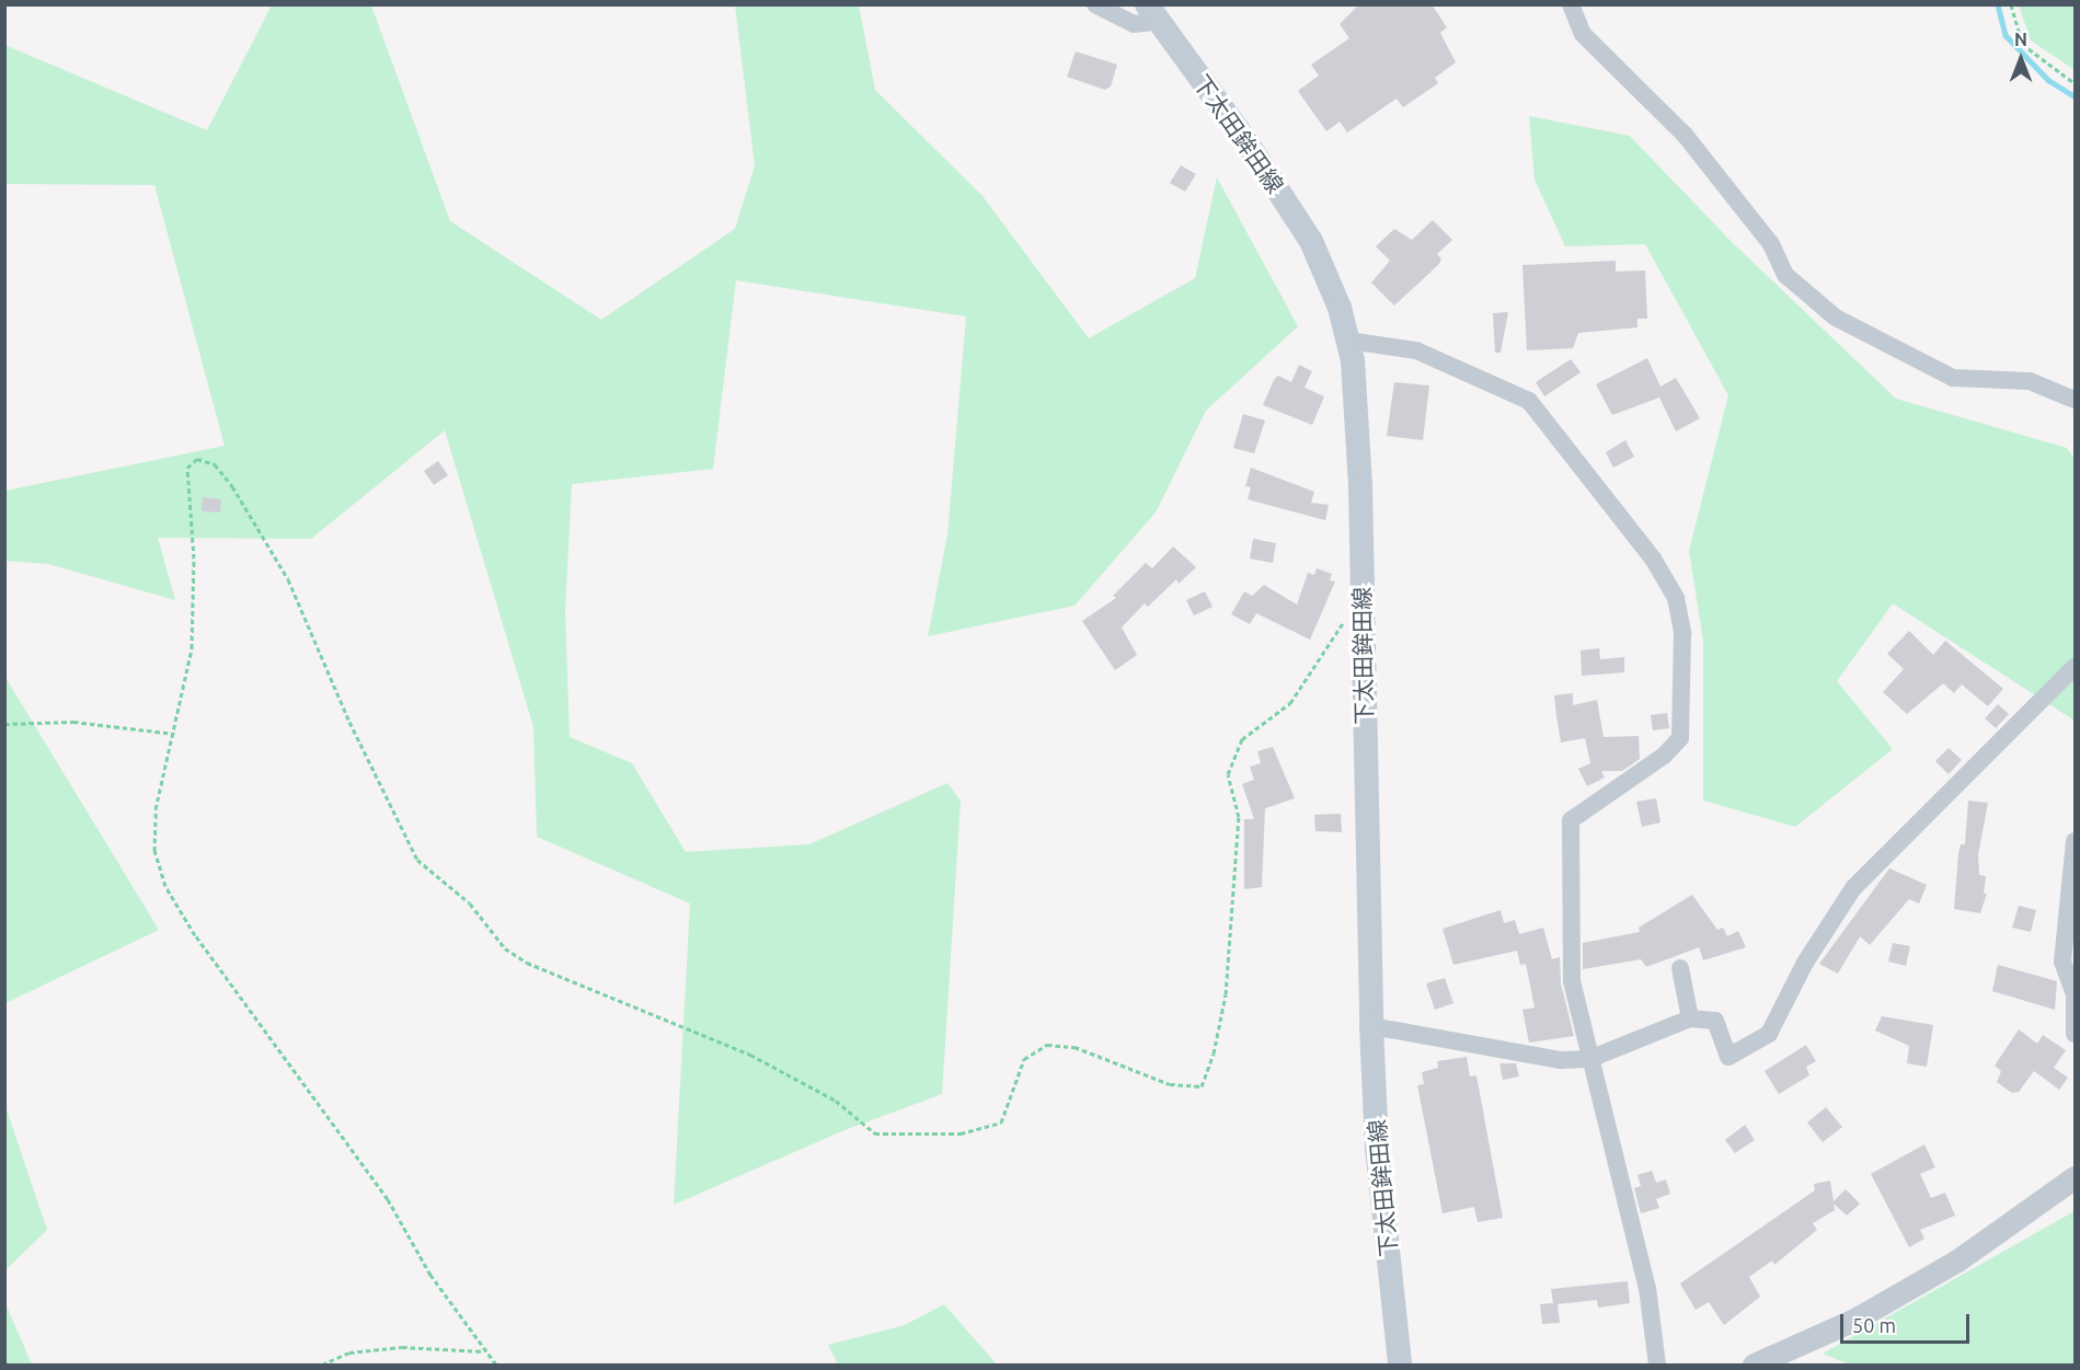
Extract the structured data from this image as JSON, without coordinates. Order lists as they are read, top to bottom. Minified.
{"streets":{"main road":["下太田鉾田線"]},"scale_bar":"50 m","north":"top"}
